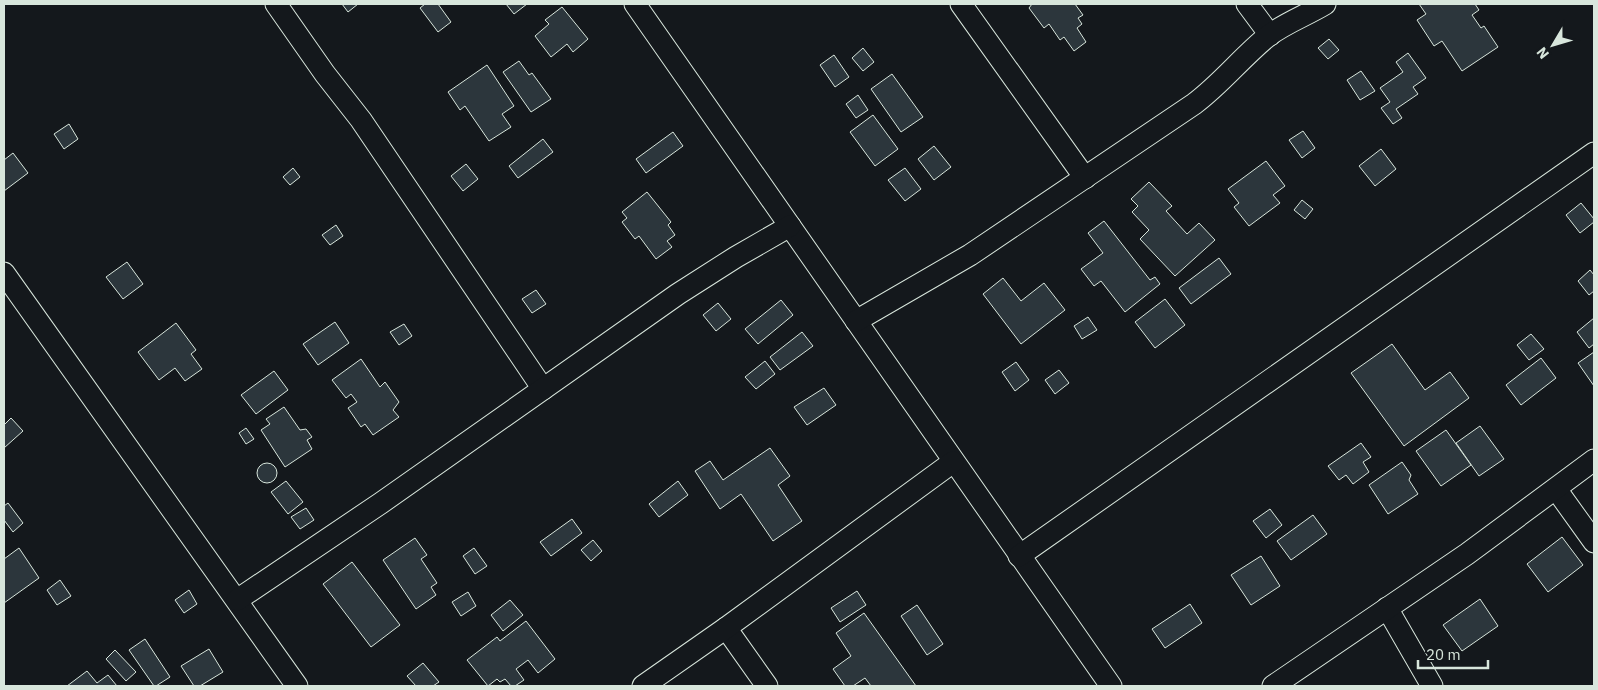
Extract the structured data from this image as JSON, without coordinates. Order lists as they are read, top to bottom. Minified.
{"scale_bar":"20 m","north":"bottom left"}
